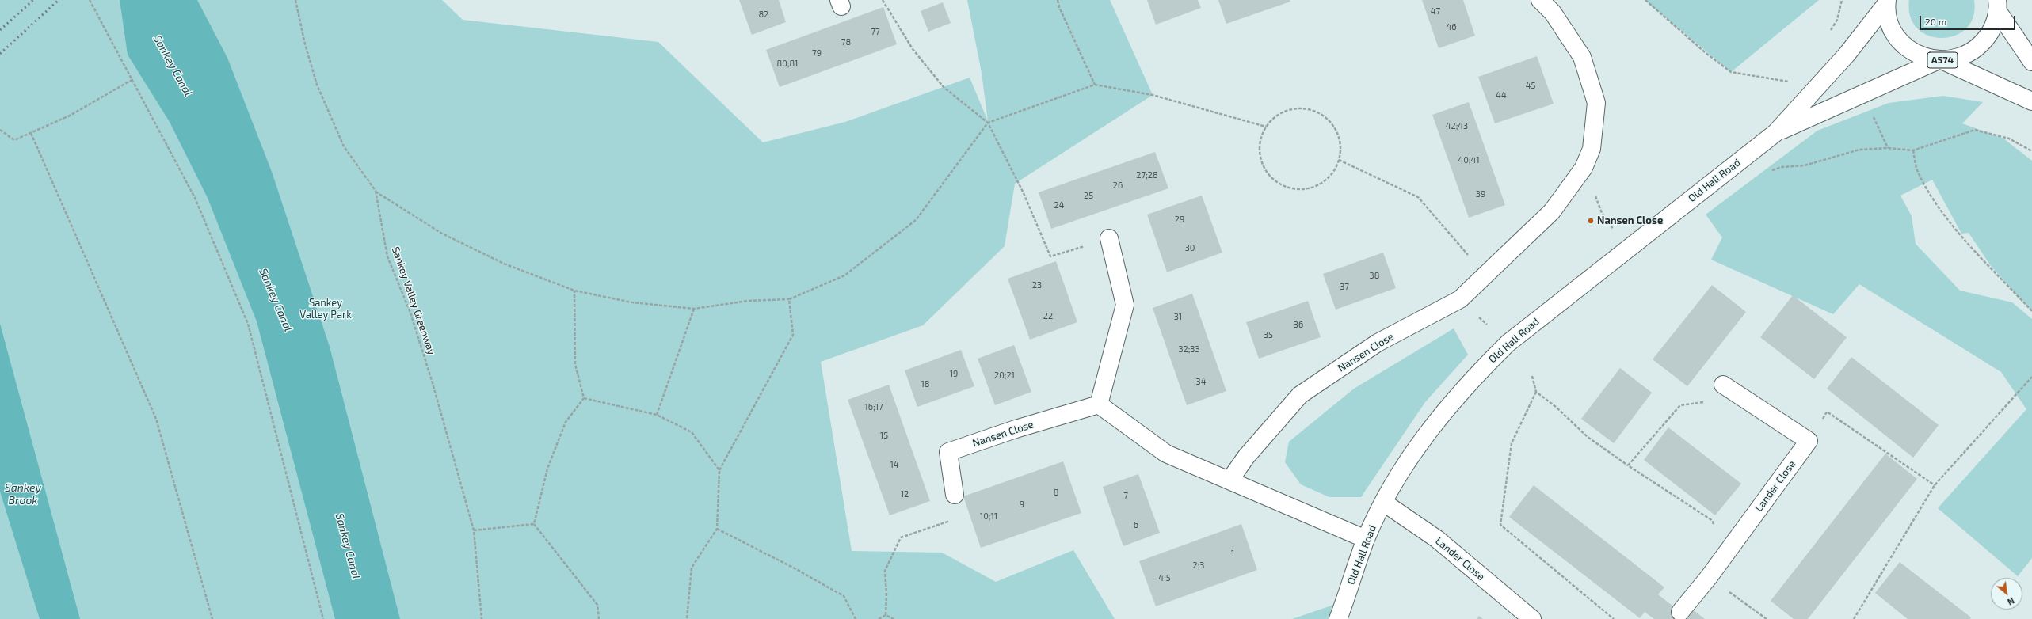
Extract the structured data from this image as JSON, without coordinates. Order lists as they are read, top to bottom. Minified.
{"streets":{"street":["A574","Old Hall Road","Nansen Close","Lander Close"],"path":["Sankey Valley Greenway"]},"crossings":[["A574","Old Hall Road"],["Old Hall Road","Lander Close"]],"water":["Sankey Canal","Sankey Brook"],"parks":["Sankey Valley Park"],"places":["Nansen Close"],"house_numbers":["47","82","46","77","78","79","80;81","45","44","42;43","40;41","27;28","26","39","25","24","29","30","38","23","37","22","31","36","35","32;33","19","20;21","34","18","16;17","15","14","8","12","7","9","10;11","6","1","2;3","4;5"],"scale_bar":"20 m","north":"bottom right"}
